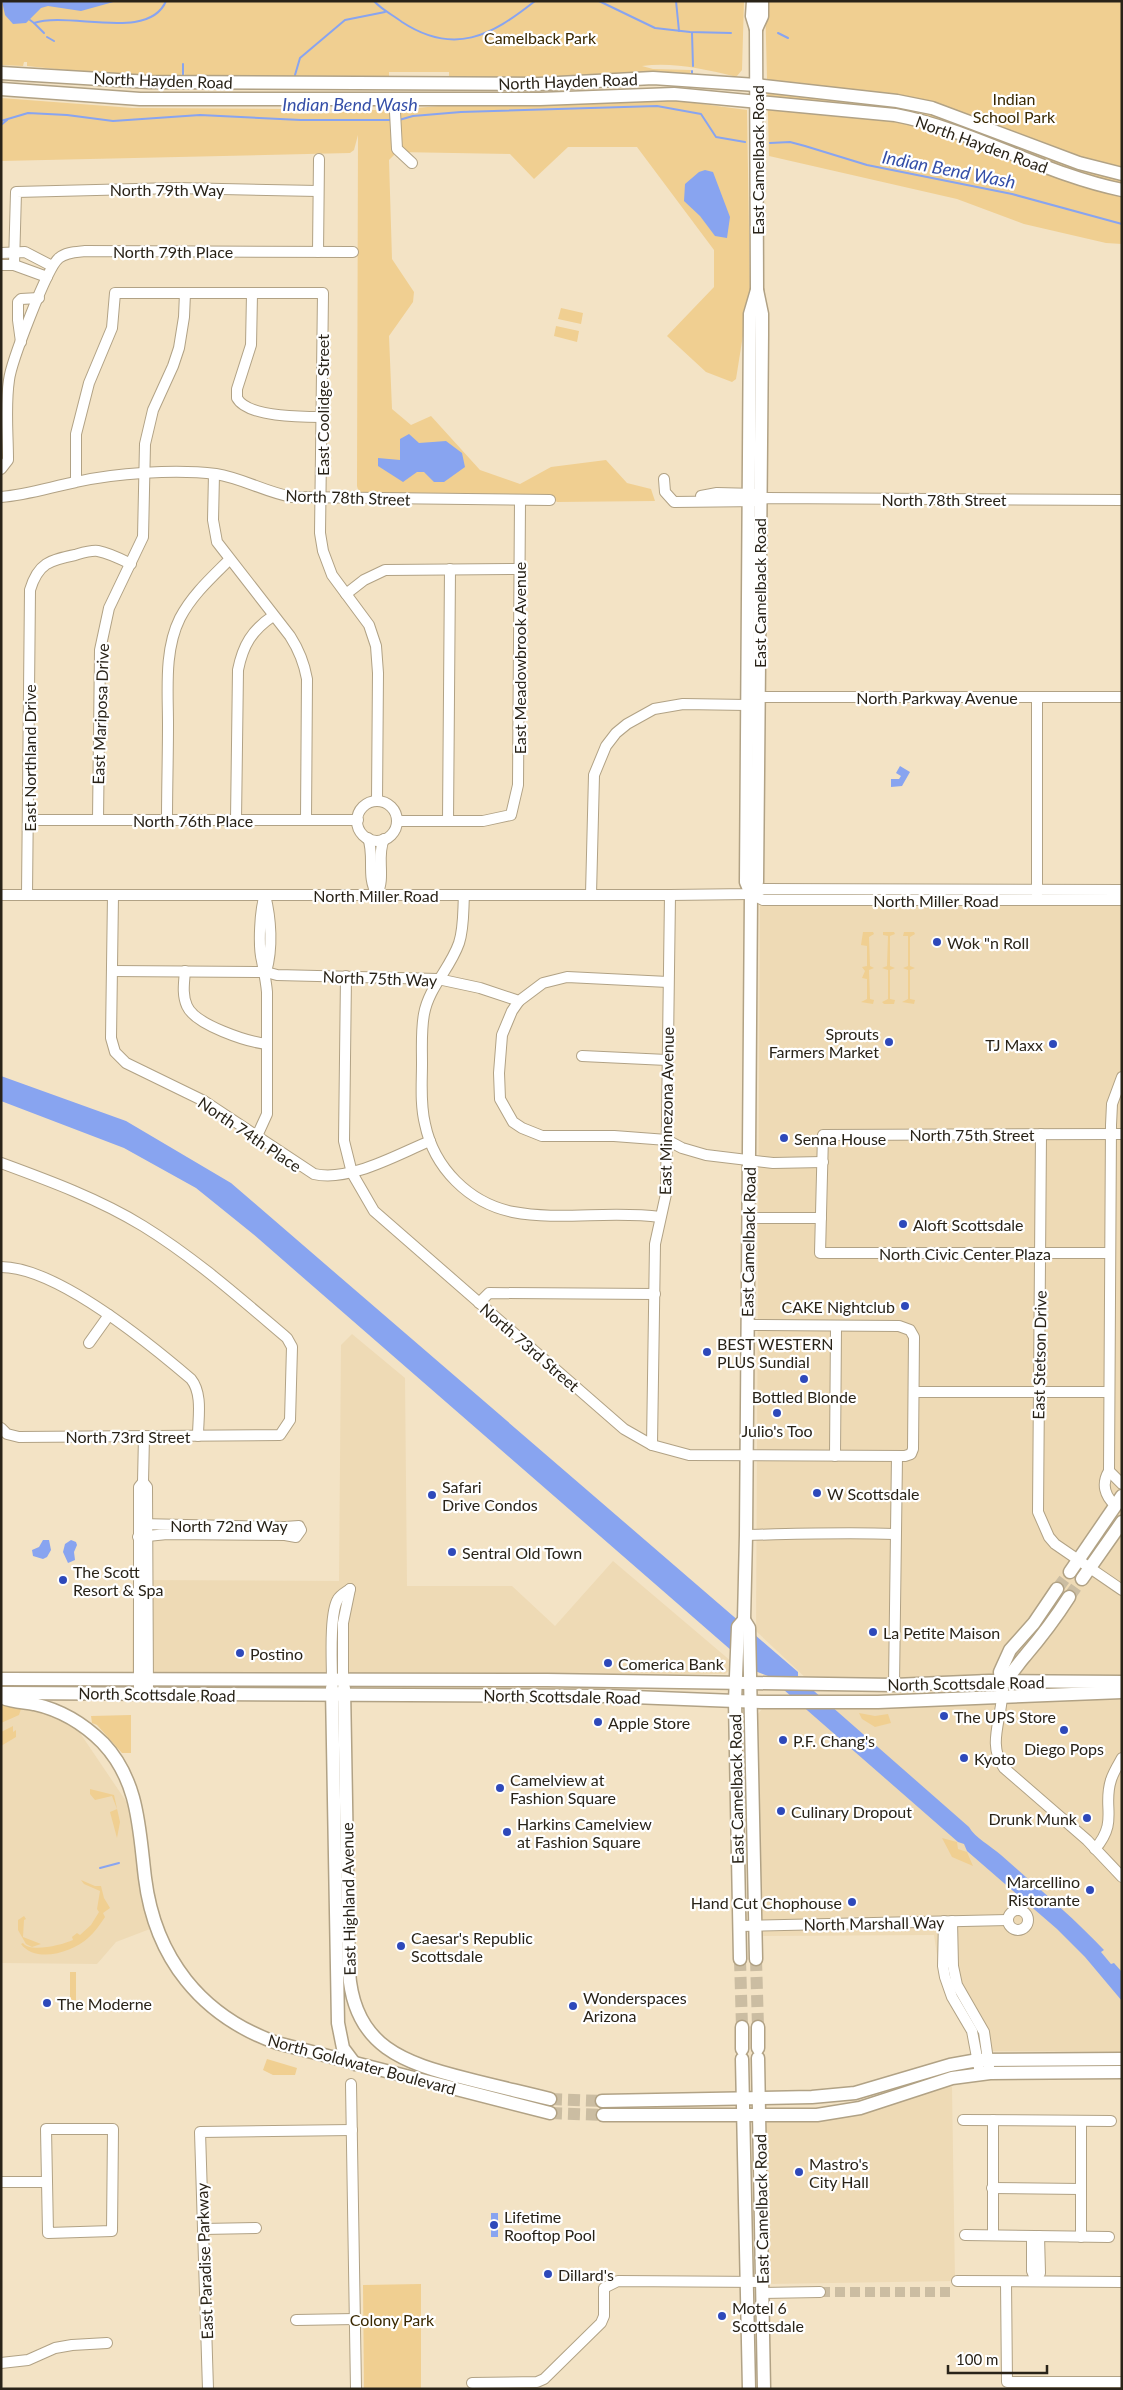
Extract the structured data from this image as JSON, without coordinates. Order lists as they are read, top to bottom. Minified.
{"streets":{"main road":["North Hayden Road","East Camelback Road","North Scottsdale Road","East Highland Avenue","North Goldwater Boulevard"],"street":["North 79th Way","North 79th Place","East Coolidge Street","North 78th Street","East Meadowbrook Avenue","North Parkway Avenue","East Mariposa Drive","East Northland Drive","North 76th Place","North Miller Road","North 75th Way","East Minnezona Avenue","North 74th Place","North 75th Street","North Civic Center Plaza","North 73rd Street","East Stetson Drive","North 72nd Way","North Marshall Way","East Paradise Parkway"]},"crossings":[["North Hayden Road","East Camelback Road"],["East Camelback Road","North 78th Street"],["East Camelback Road","North Parkway Avenue"],["East Camelback Road","North Miller Road"],["East Camelback Road","North 73rd Street"],["East Camelback Road","North Scottsdale Road"],["East Camelback Road","North Marshall Way"],["East Coolidge Street","North 78th Street"],["East Coolidge Street","North 76th Place"],["North 78th Street","East Meadowbrook Avenue"],["North 78th Street","East Mariposa Drive"],["East Mariposa Drive","East Northland Drive"],["East Mariposa Drive","North 76th Place"],["East Northland Drive","North 76th Place"],["East Northland Drive","North Miller Road"],["North Miller Road","East Minnezona Avenue"],["North 75th Way","North 74th Place"],["North 75th Way","North 73rd Street"],["East Minnezona Avenue","North 73rd Street"],["North 74th Place","North 73rd Street"],["North 75th Street","East Stetson Drive"],["North Civic Center Plaza","East Stetson Drive"],["North Scottsdale Road","East Highland Avenue"],["East Highland Avenue","North Goldwater Boulevard"]],"water":["Indian Bend Wash"],"parks":["Camelback Park","Indian School Park","Colony Park"],"places":["Wok \"n Roll","Sprouts Farmers Market","TJ Maxx","Senna House","Aloft Scottsdale","CAKE Nightclub","BEST WESTERN PLUS Sundial","Bottled Blonde","Julio's Too","W Scottsdale","Safari Drive Condos","Sentral Old Town","The Scott Resort & Spa","La Petite Maison","Postino","Comerica Bank","The UPS Store","Apple Store","Diego Pops","P.F. Chang's","Kyoto","Camelview at Fashion Square","Culinary Dropout","Drunk Munk","Harkins Camelview at Fashion Square","Marcellino Ristorante","Hand Cut Chophouse","Caesar's Republic Scottsdale","The Moderne","Wonderspaces Arizona","Mastro's City Hall","Lifetime Rooftop Pool","Dillard's","Motel 6 Scottsdale"],"scale_bar":"100 m"}
